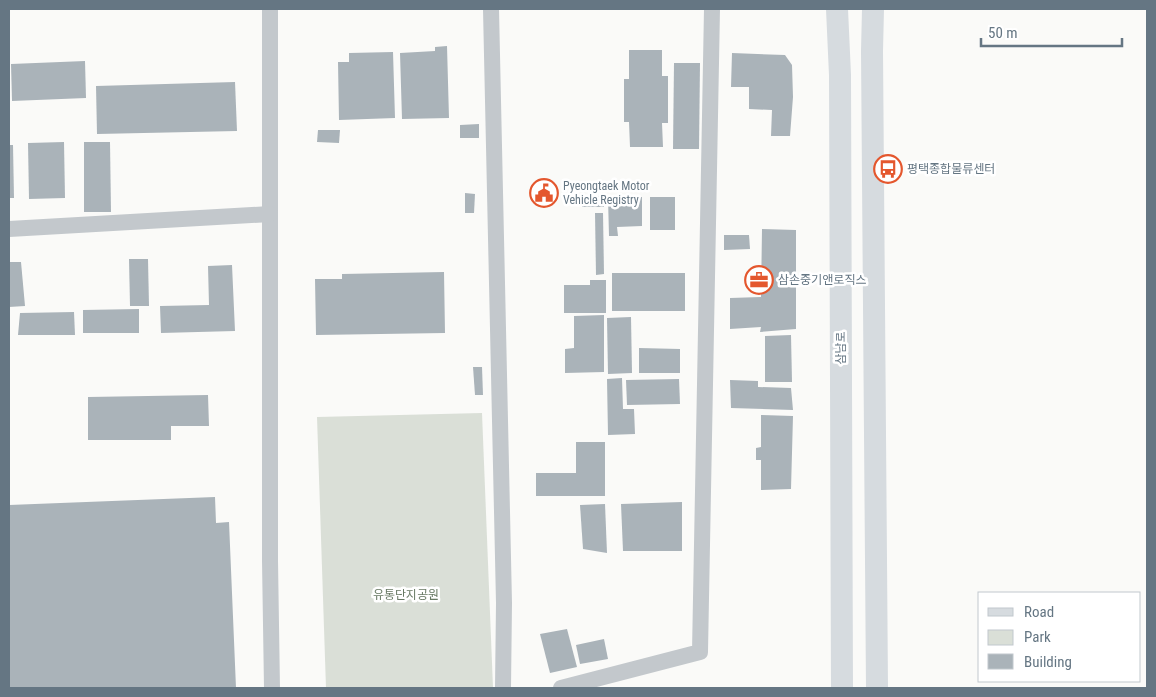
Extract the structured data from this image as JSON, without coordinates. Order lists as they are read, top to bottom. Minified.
{"streets":{"main road":["삼남로"]},"parks":["유통단지공원"],"places":{"bus stop":["평택종합물류센터"],"public building":["Pyeongtaek Motor Vehicle Registry"],"office":["삼손중기앤로직스"]},"legend":["Road","Park","Building"],"scale_bar":"50 m"}
